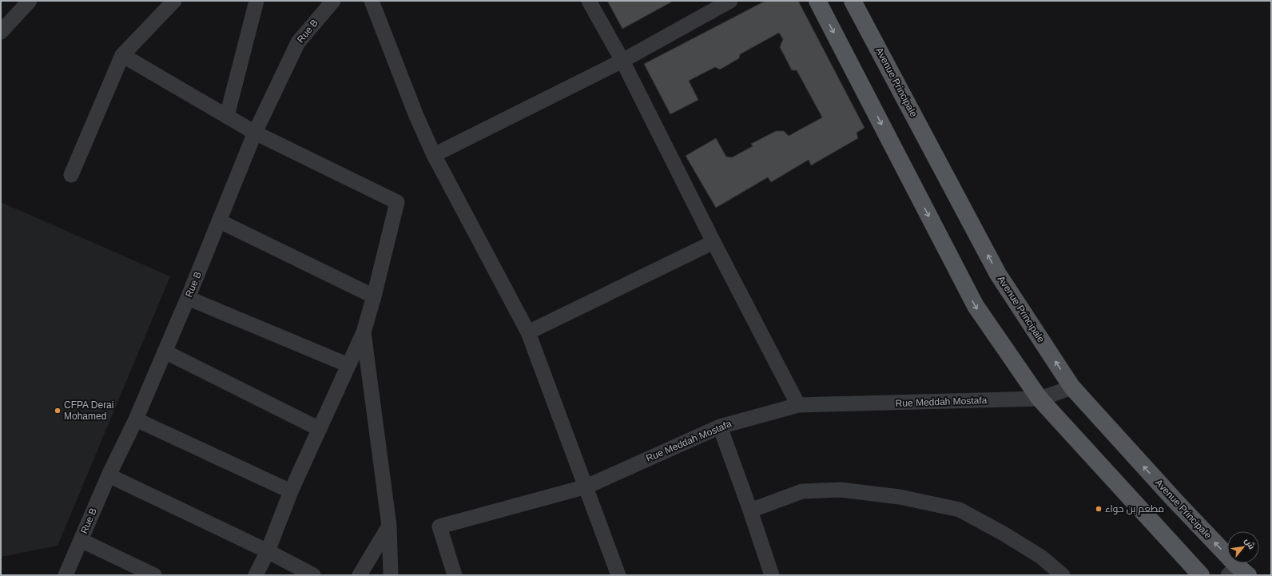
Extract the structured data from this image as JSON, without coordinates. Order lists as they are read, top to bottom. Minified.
{"streets":{"main road":["Avenue Principale"],"street":["Rue B","Rue Meddah Mostafa"]},"crossings":[["Avenue Principale","Rue Meddah Mostafa"]],"places":["CFPA Derai Mohamed","مطعم بن حواء"],"north":"top right"}
